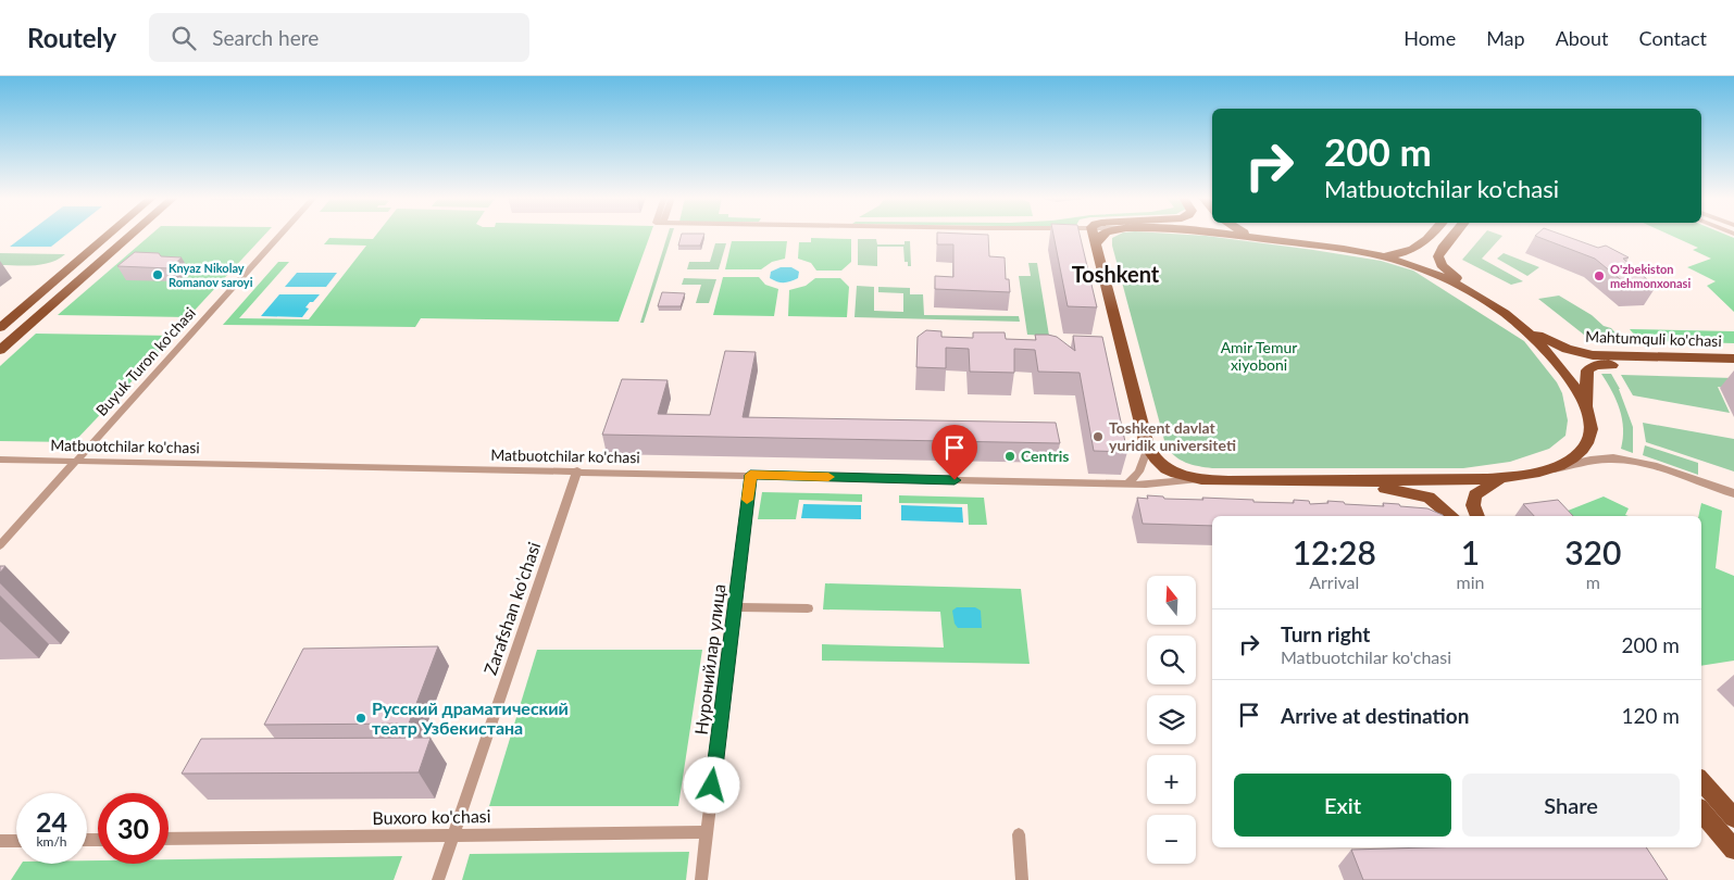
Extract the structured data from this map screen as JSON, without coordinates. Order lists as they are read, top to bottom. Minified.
{"streets":{"main road":["Mahtumquli ko'chasi"],"street":["Buyuk Turon ko'chasi","Matbuotchilar ko'chasi","Zarafshan ko'chasi","Нуронийлар улица","Buxoro ko'chasi"]},"crossings":[["Buyuk Turon ko'chasi","Matbuotchilar ko'chasi"],["Matbuotchilar ko'chasi","Zarafshan ko'chasi"],["Matbuotchilar ko'chasi","Нуронийлар улица"],["Zarafshan ko'chasi","Buxoro ko'chasi"],["Нуронийлар улица","Buxoro ko'chasi"]],"districts":["Toshkent"],"parks":["Amir Temur xiyoboni"],"places":["Knyaz Nikolay Romanov saroyi","O'zbekiston mehmonxonasi","Toshkent davlat yuridik universiteti","Centris","Русский драматический театр Узбекистана"],"north":"top","page":{"header":"Routely","search":"Search here","nav":["Home","Map","About","Contact"],"turn":["200 m","Matbuotchilar ko'chasi"],"eta":["12:28","Arrival","1","min","320","m"],"map_buttons":["+","−"],"list":[{"name":"Turn right","note":"Matbuotchilar ko'chasi","value":"200 m"},{"name":"Arrive at destination","value":"120 m"}],"buttons":["Exit","Share"],"speed":"24 km/h","limit":"30"}}
